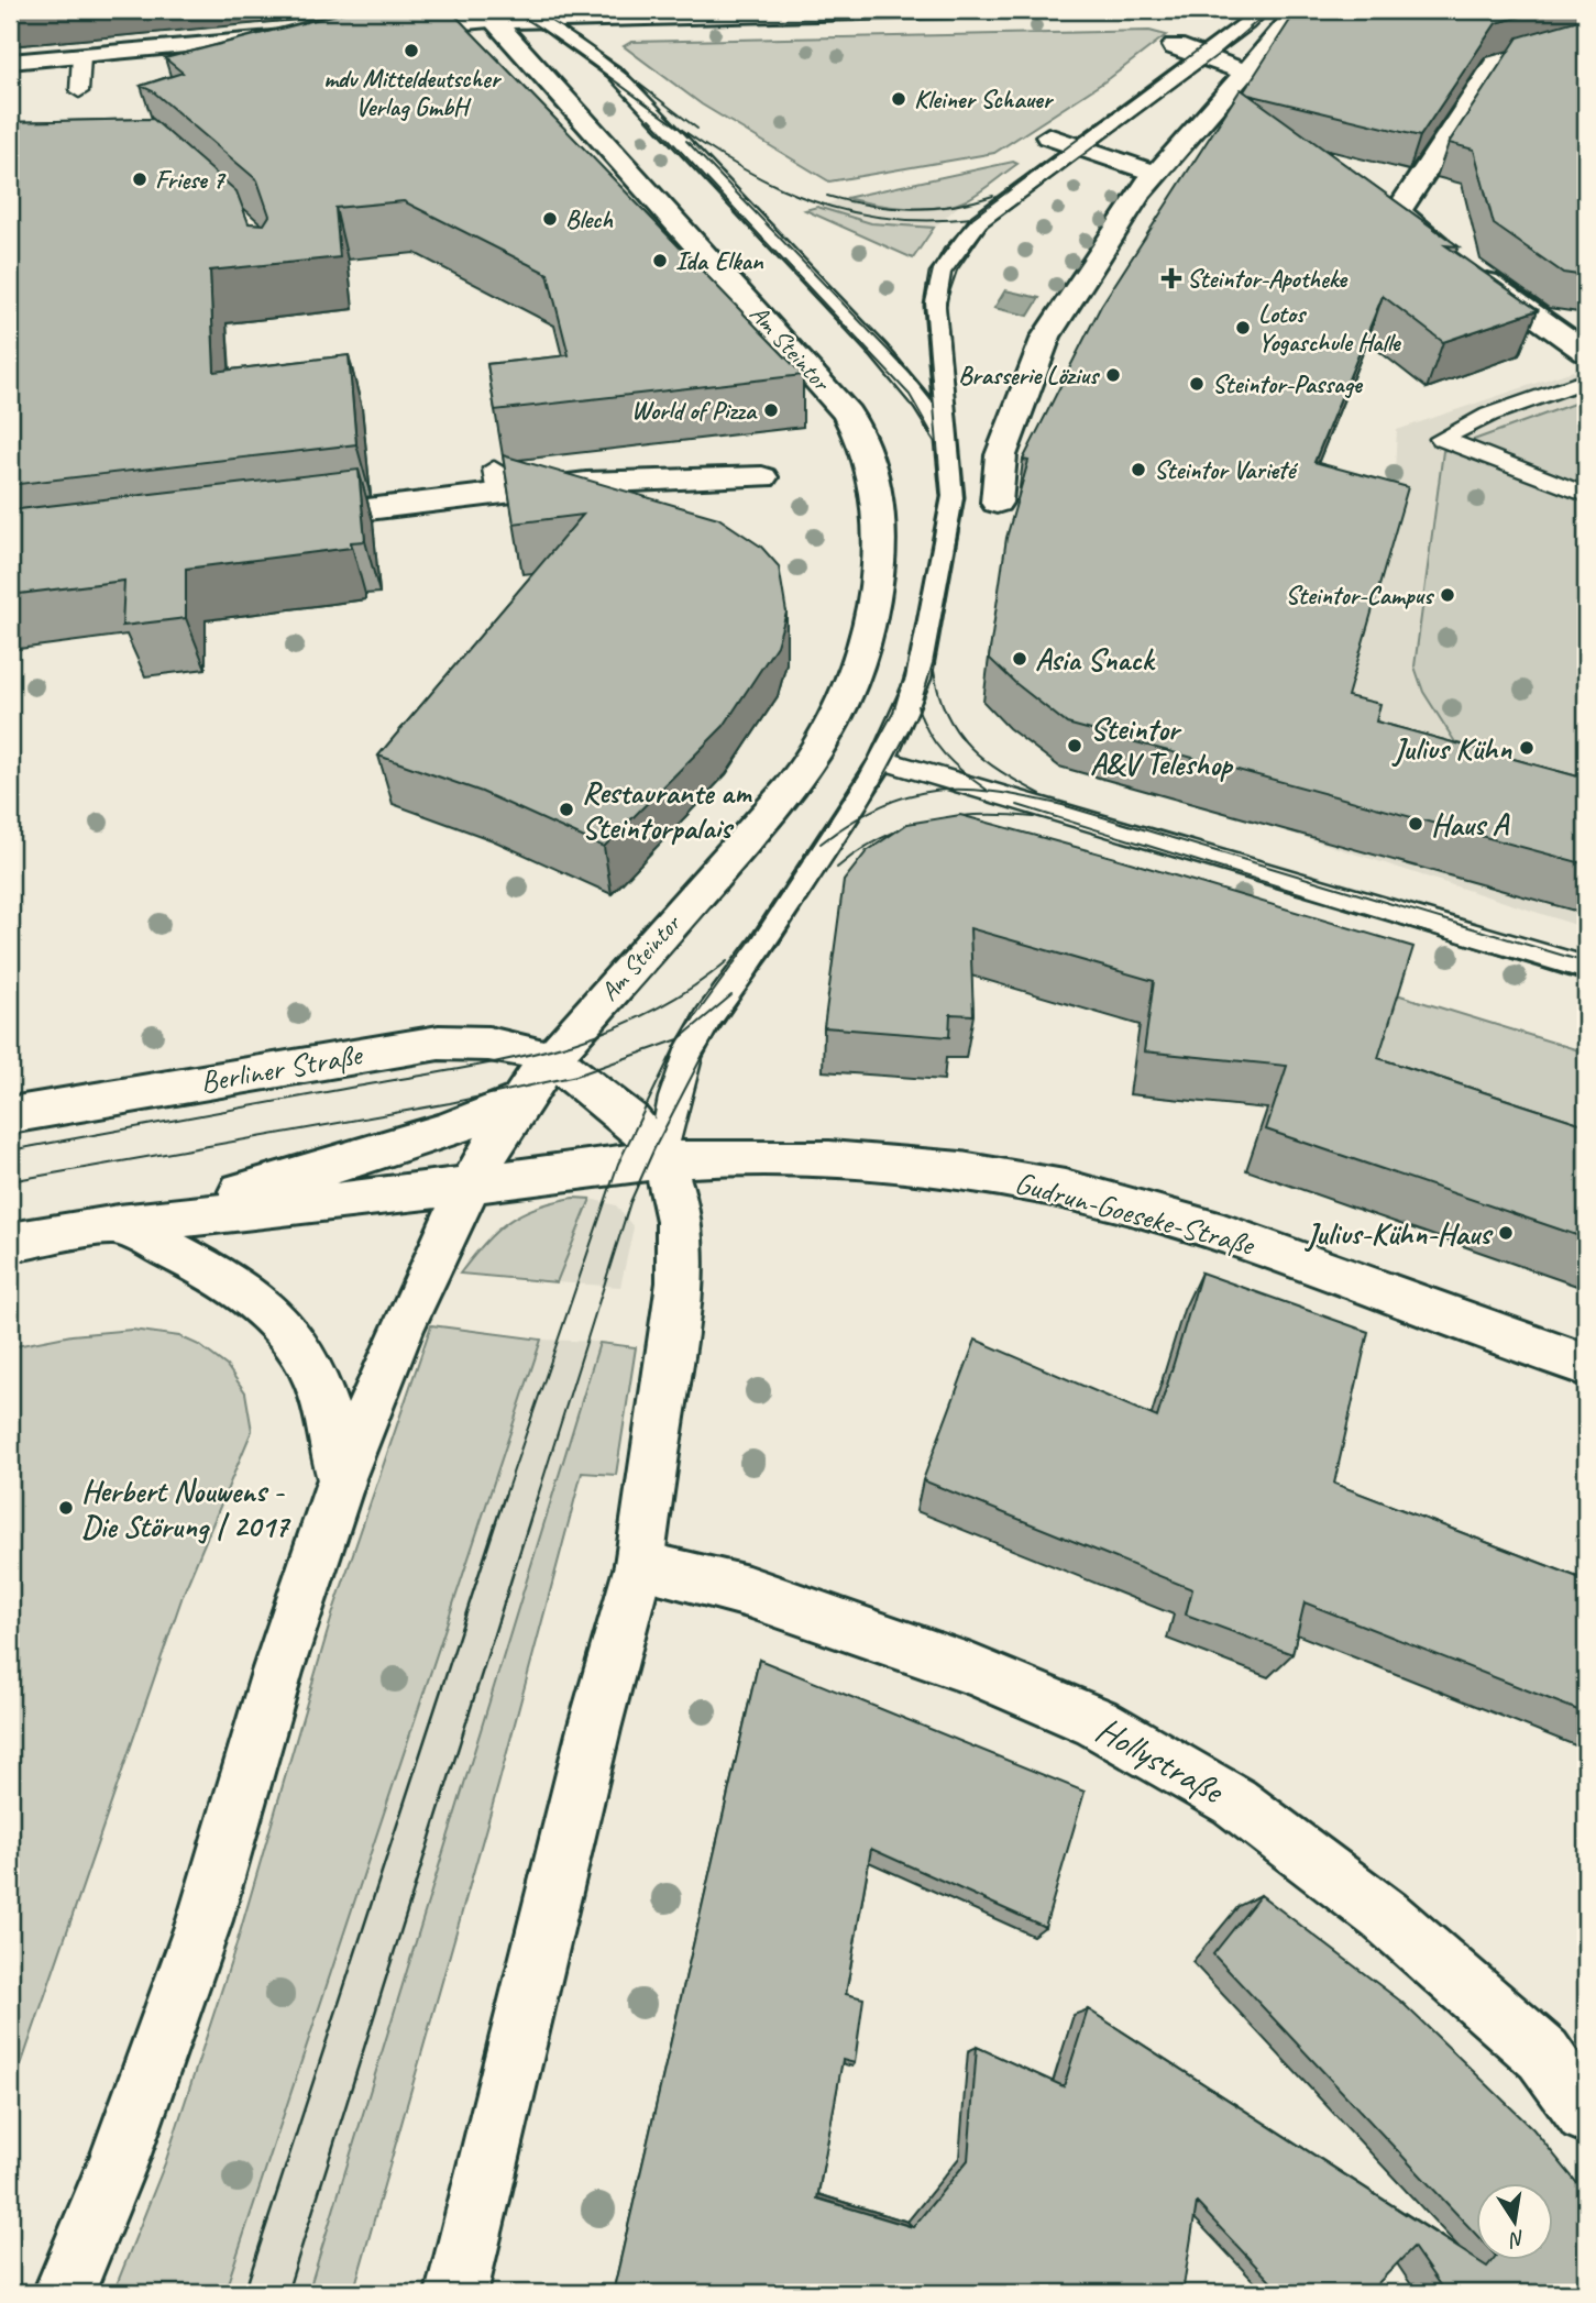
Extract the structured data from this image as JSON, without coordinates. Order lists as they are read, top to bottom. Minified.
{"streets":{"street":["Am Steintor","Berliner Straße","Gudrun-Goeseke-Straße","Hollystraße"]},"crossings":[["Am Steintor","Berliner Straße"]],"places":{"other":["mdv Mitteldeutscher Verlag GmbH","Kleiner Schauer","Friese 7","Blech","Ida Elkan","Lotos Yogaschule Halle","Brasserie Lözius","Steintor-Passage","World of Pizza","Steintor Varieté","Steintor-Campus","Asia Snack","Steintor A&V Teleshop","Julius Kühn","Restaurante am Steintorpalais","Haus A","Julius-Kühn-Haus","Herbert Nouwens - Die Störung | 2017"],"health":["Steintor-Apotheke"]},"north":"bottom"}
